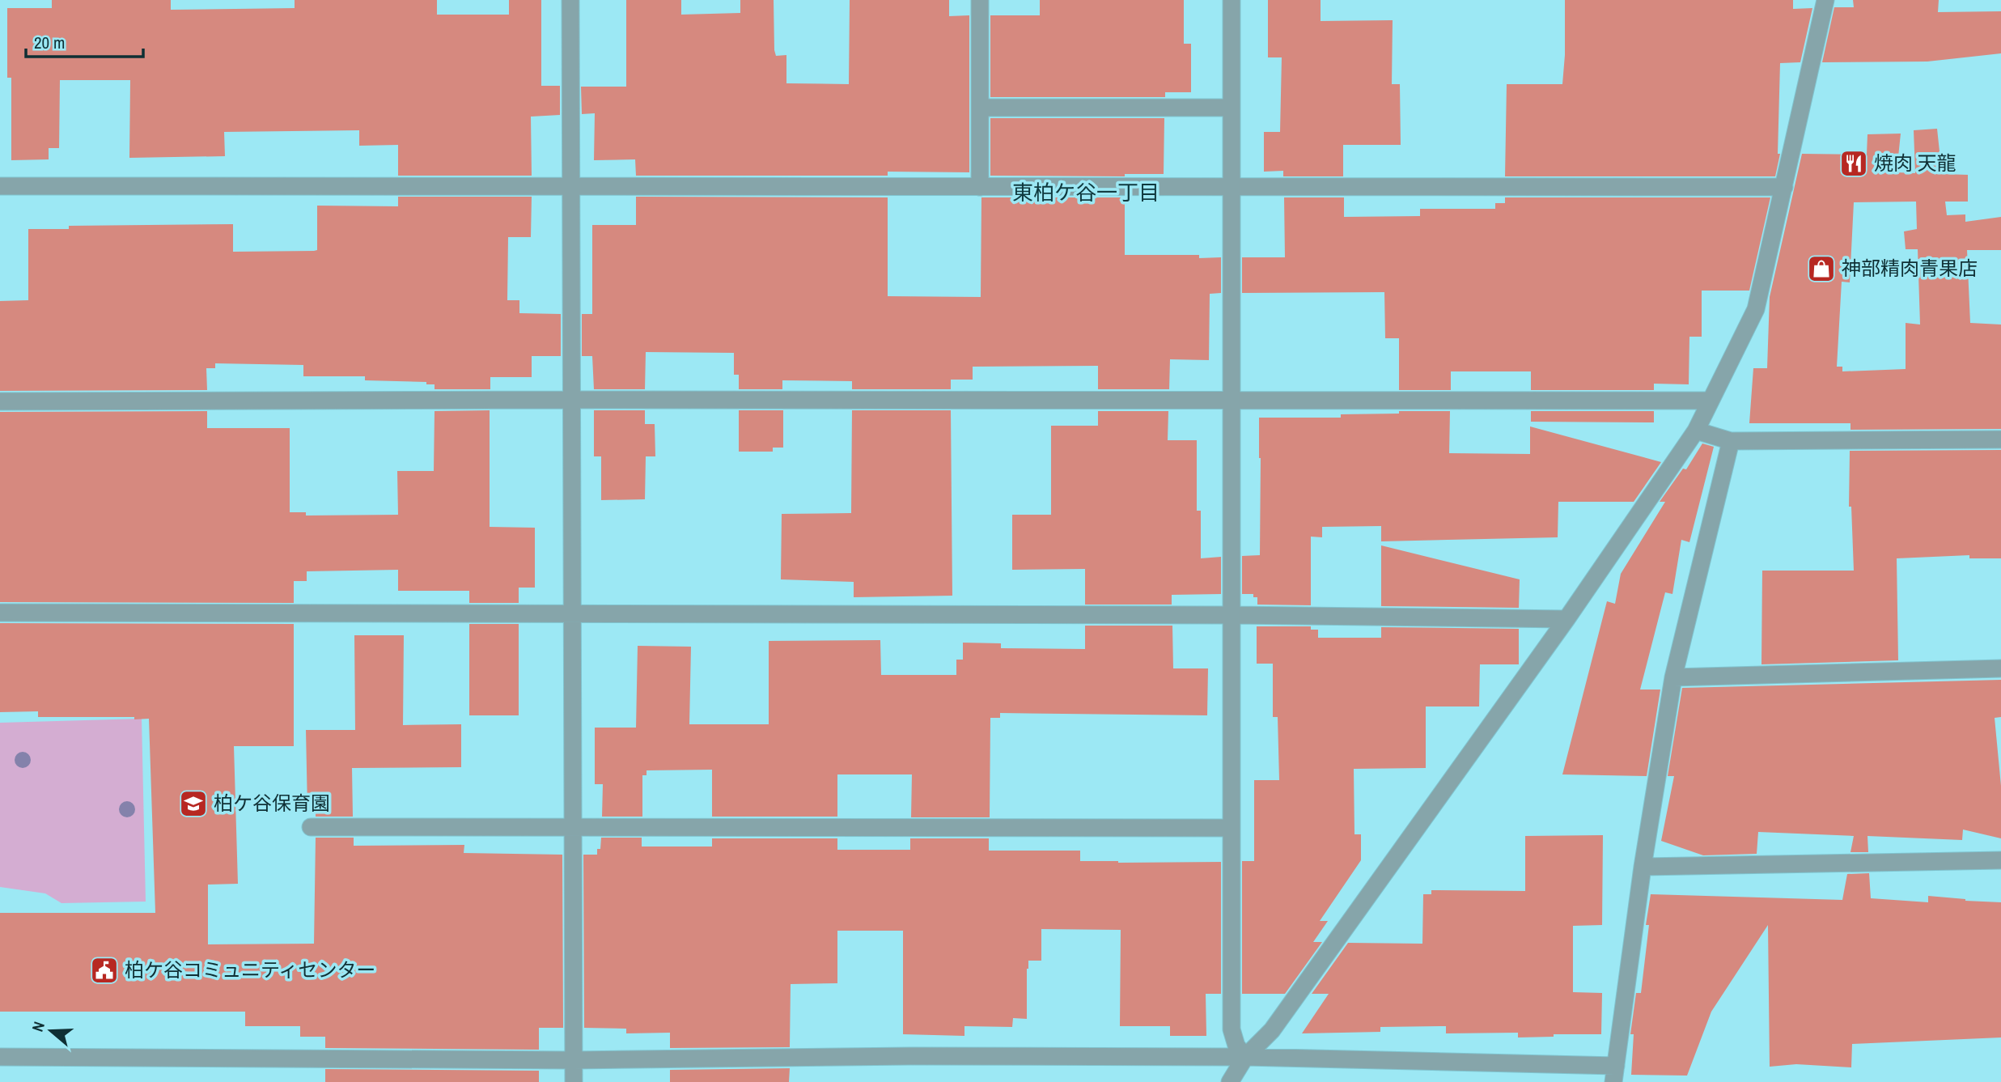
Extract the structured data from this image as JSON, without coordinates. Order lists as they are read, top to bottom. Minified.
{"districts":["東柏ケ谷一丁目"],"places":{"restaurant":["焼肉 天龍"],"shop":["神部精肉青果店"],"school or university":["柏ケ谷保育園"],"public building":["柏ケ谷コミュニティセンター"]},"scale_bar":"20 m","north":"left"}
